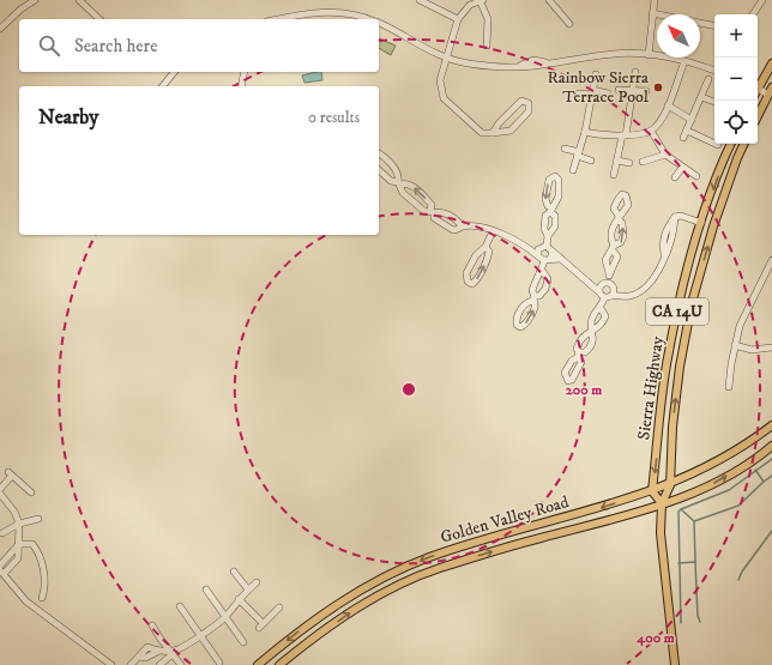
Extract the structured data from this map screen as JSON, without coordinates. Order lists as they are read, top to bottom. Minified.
{"streets":{"main road":["CA 14U","Sierra Highway","Golden Valley Road"]},"crossings":[["Sierra Highway","Golden Valley Road"]],"places":["Rainbow Sierra Terrace Pool"],"north":"top left","page":{"map_buttons":["+","−"],"search":"Search here","heading":["Nearby","0 results"]},"rings":["200 m","400 m"]}
